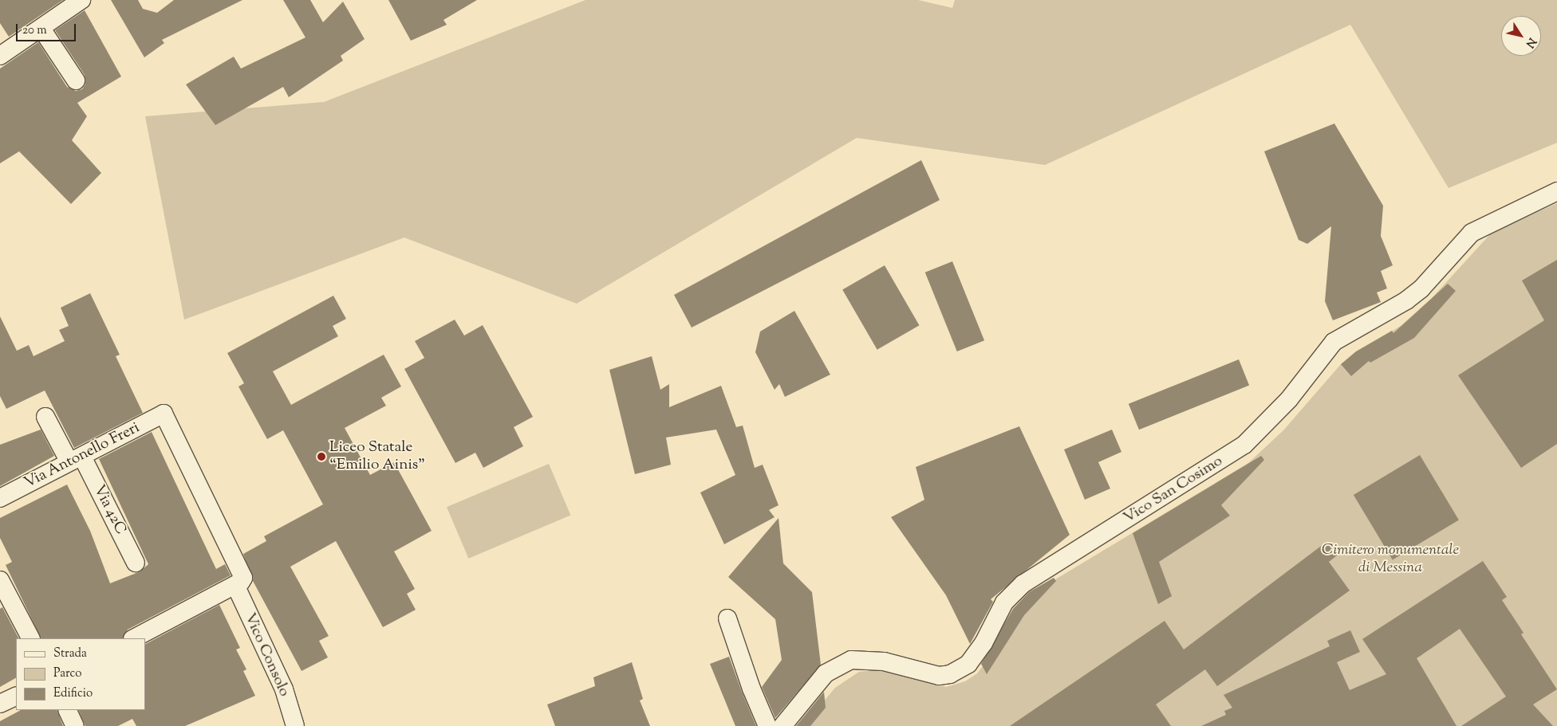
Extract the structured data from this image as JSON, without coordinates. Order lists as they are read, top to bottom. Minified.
{"streets":{"street":["Via Antonello Freri","Vico San Cosimo","Via 42C","Vico Consolo"]},"crossings":[["Via Antonello Freri","Via 42C"],["Via Antonello Freri","Vico Consolo"]],"parks":["Cimitero monumentale di Messina"],"places":["Liceo Statale “Emilio Ainis”"],"legend":["Strada","Parco","Edificio"],"scale_bar":"20 m","north":"bottom right"}
